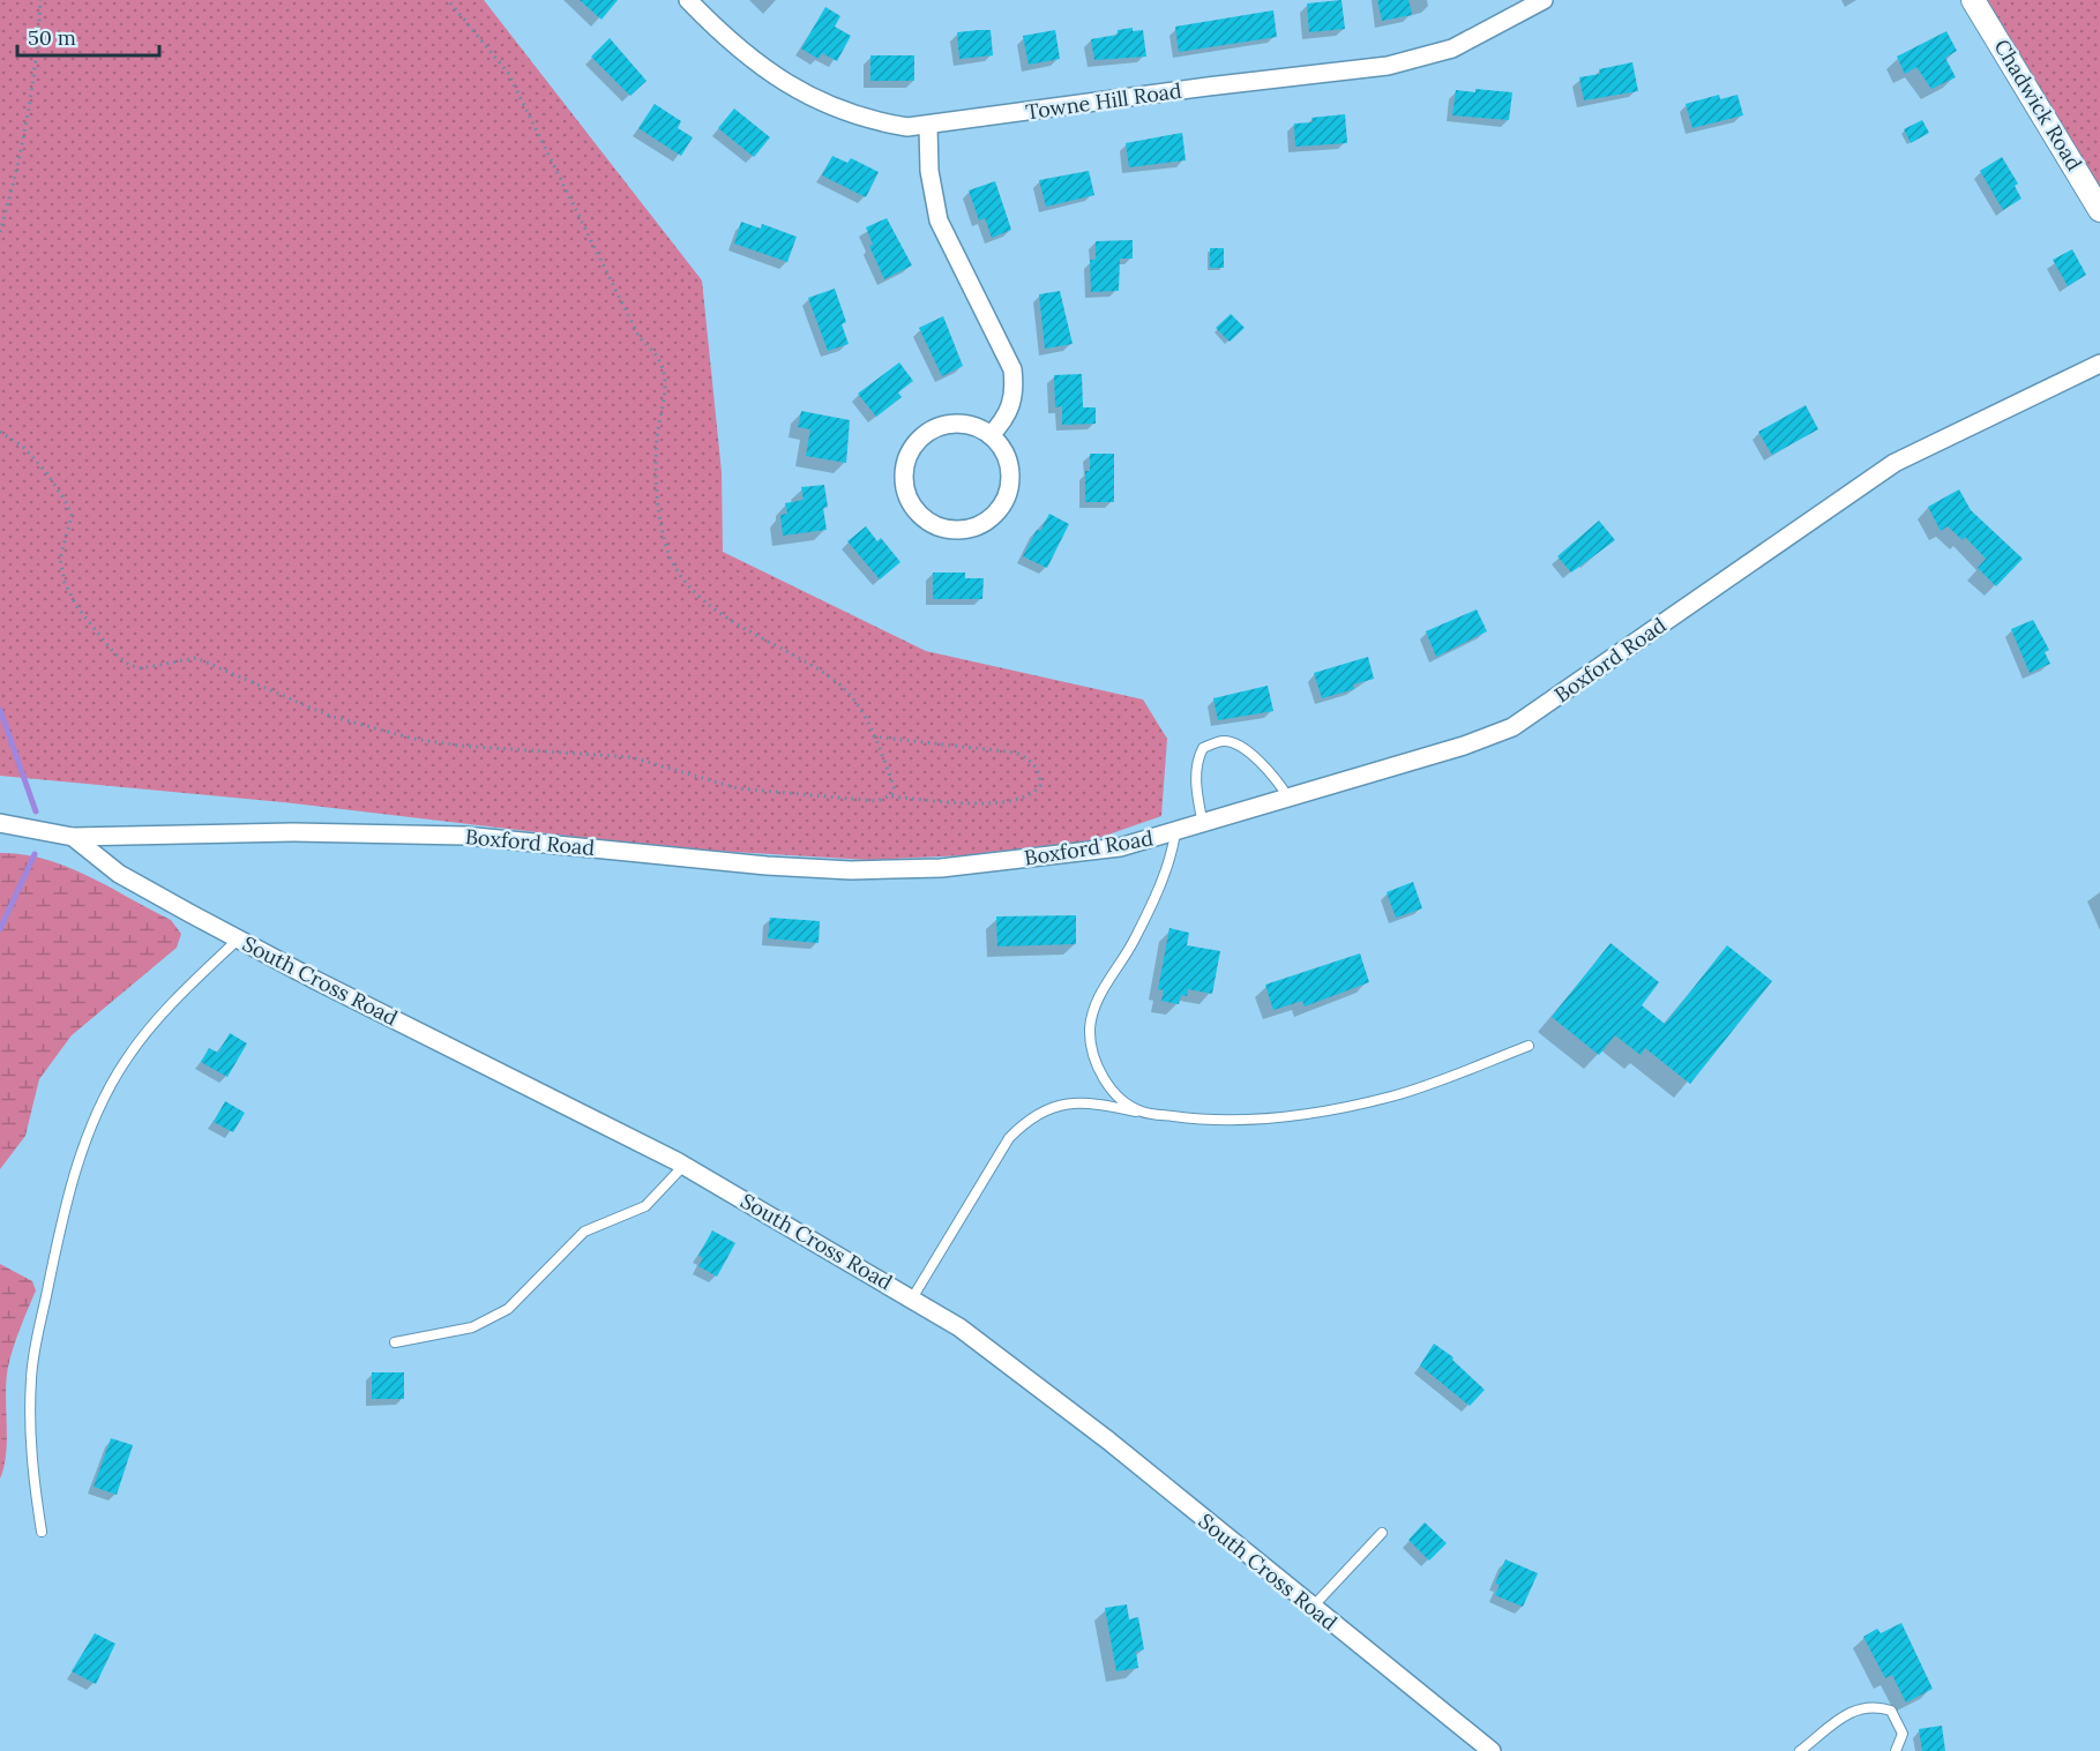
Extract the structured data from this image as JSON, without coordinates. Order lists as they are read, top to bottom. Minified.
{"streets":{"street":["Towne Hill Road","Chadwick Road","Boxford Road","South Cross Road"]},"crossings":[["Boxford Road","South Cross Road"]],"scale_bar":"50 m"}
